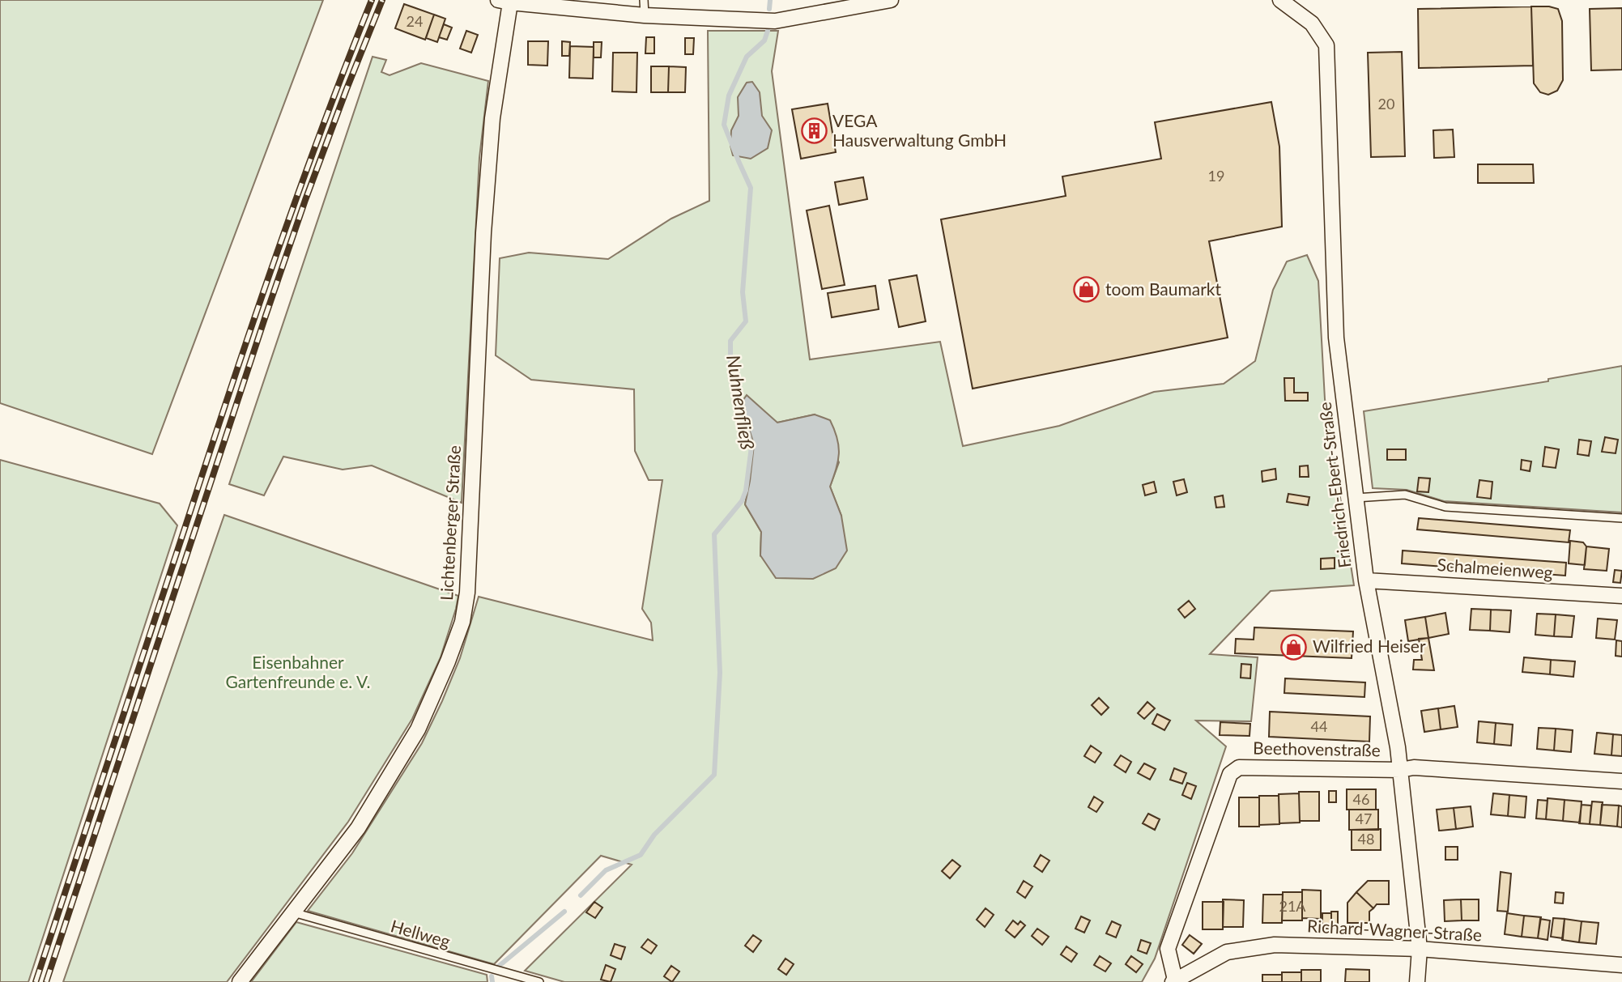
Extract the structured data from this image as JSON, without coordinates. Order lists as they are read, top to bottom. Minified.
{"streets":{"street":["Friedrich-Ebert-Straße","Lichtenberger Straße","Schalmeienweg","Beethovenstraße","Richard-Wagner-Straße"],"lane":["Hellweg"]},"crossings":[["Friedrich-Ebert-Straße","Schalmeienweg"],["Friedrich-Ebert-Straße","Beethovenstraße"],["Friedrich-Ebert-Straße","Richard-Wagner-Straße"],["Lichtenberger Straße","Hellweg"],["Beethovenstraße","Richard-Wagner-Straße"]],"water":["Nuhnenfließ"],"parks":["Eisenbahner Gartenfreunde e. V."],"places":{"building":["VEGA Hausverwaltung GmbH"],"shop":["toom Baumarkt","Wilfried Heiser"]},"house_numbers":["24","20","19","44","46","47","48","21A"]}
